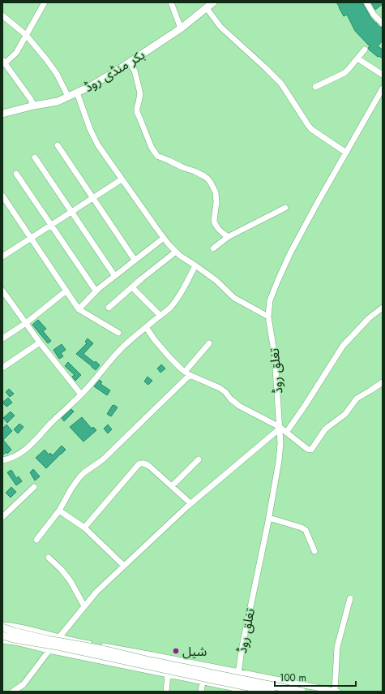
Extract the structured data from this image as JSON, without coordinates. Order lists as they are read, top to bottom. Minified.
{"streets":{"main road":["بکر منڈی روڈ"],"street":["تغلق روڈ"]},"places":["شیل"],"scale_bar":"100 m"}
